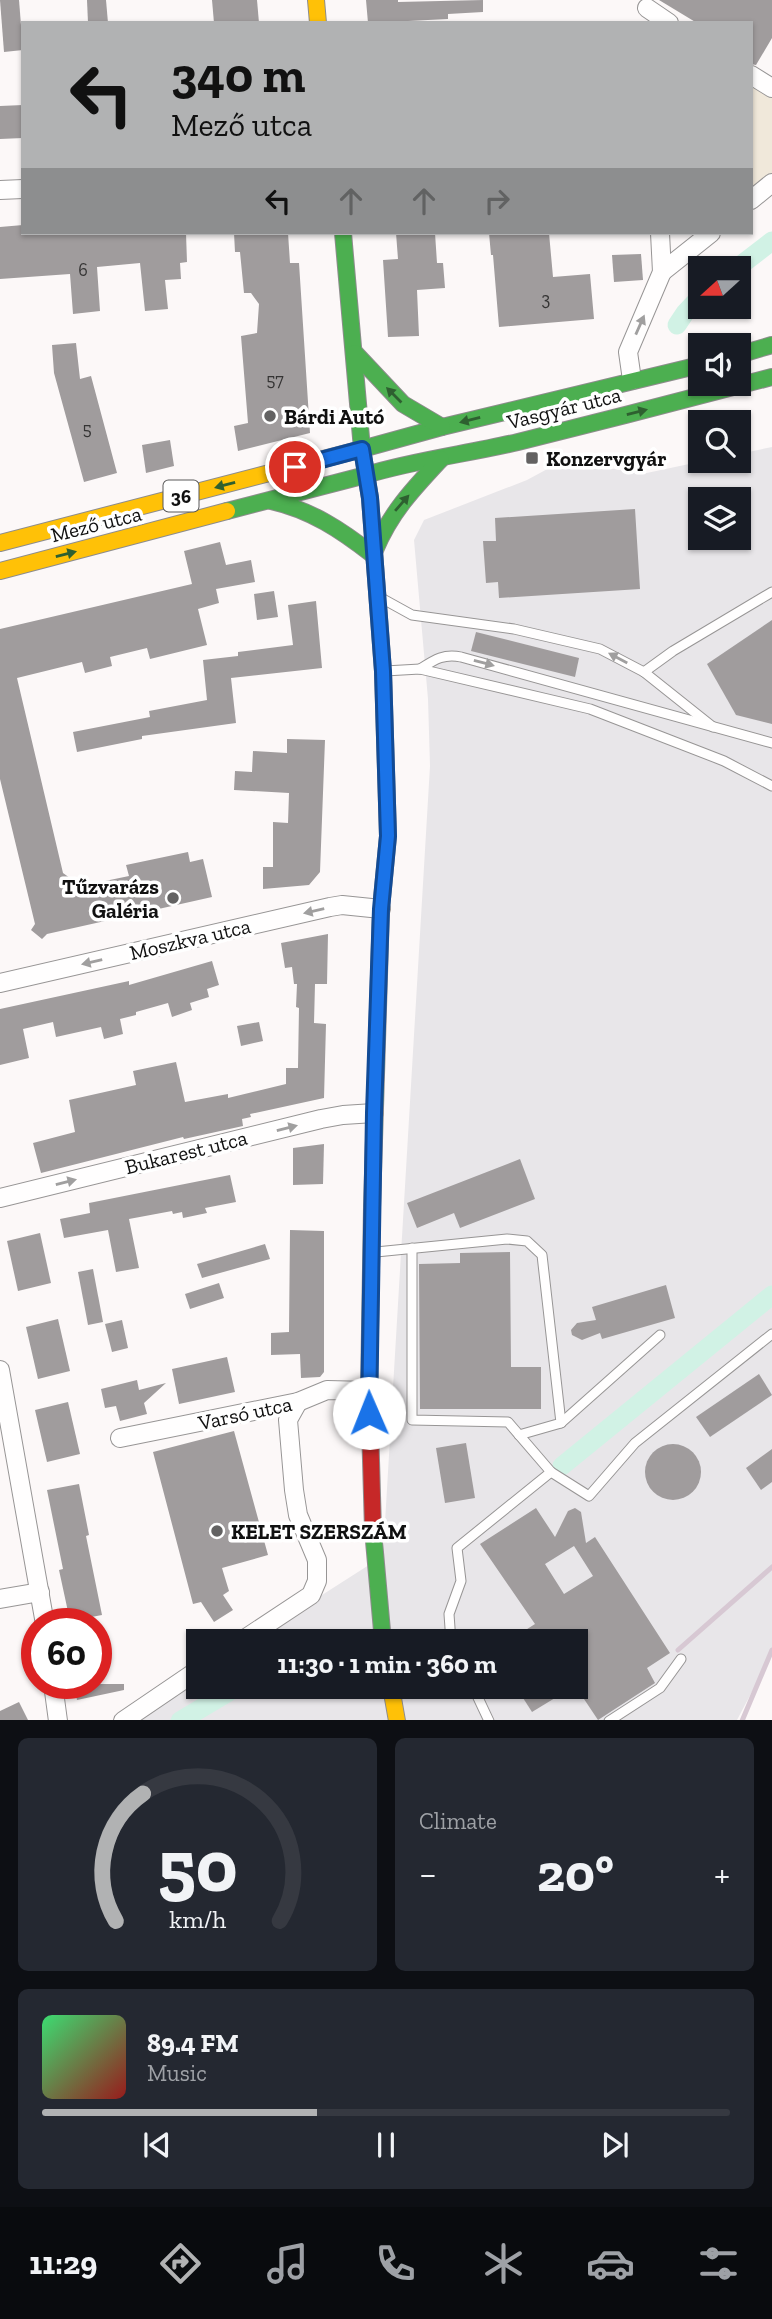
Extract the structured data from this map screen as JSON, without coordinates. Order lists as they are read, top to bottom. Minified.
{"streets":{"main road":["Vasgyár utca","36","Mező utca"],"street":["Moszkva utca","Bukarest utca","Varsó utca"]},"crossings":[["Vasgyár utca","Mező utca"],["36","Mező utca"]],"one_way":["Moszkva utca","Bukarest utca"],"places":{"other":["Bárdi Autó","Tűzvarázs Galéria","KELET SZERSZÁM"],"transit":["Konzervgyár"]},"house_numbers":["6","3","57","5"],"north":"left","page":{"turn":["340 m","Mező utca"],"limit":"60","trip":"11:30 · 1 min · 360 m","tile":"Climate","heat":["−","20°","+"],"song":["89.4 FM","Music"],"tabs":"11:29","gauge":["50","km/h"]}}
